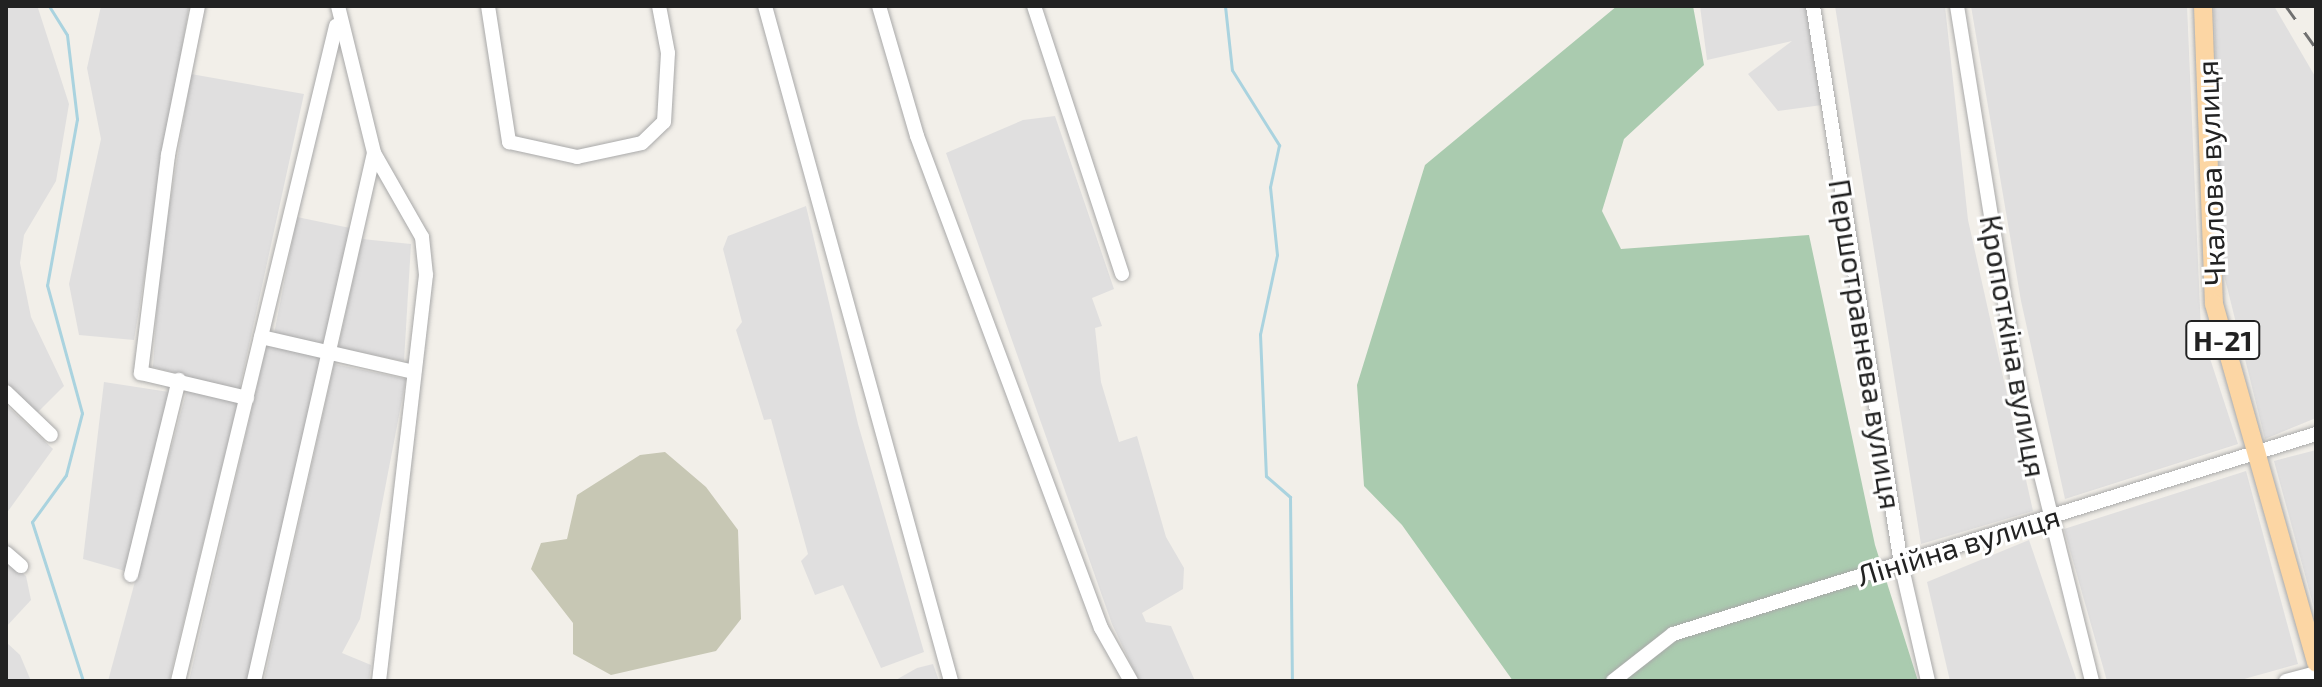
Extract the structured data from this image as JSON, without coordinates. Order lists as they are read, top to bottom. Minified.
{"streets":{"main road":["Чкалова вулиця","Н-21"],"street":["Першотравнева вулиця","Кропоткіна вулиця","Лінійна вулиця"]},"crossings":[["Чкалова вулиця","Лінійна вулиця"],["Першотравнева вулиця","Лінійна вулиця"],["Кропоткіна вулиця","Лінійна вулиця"]]}
